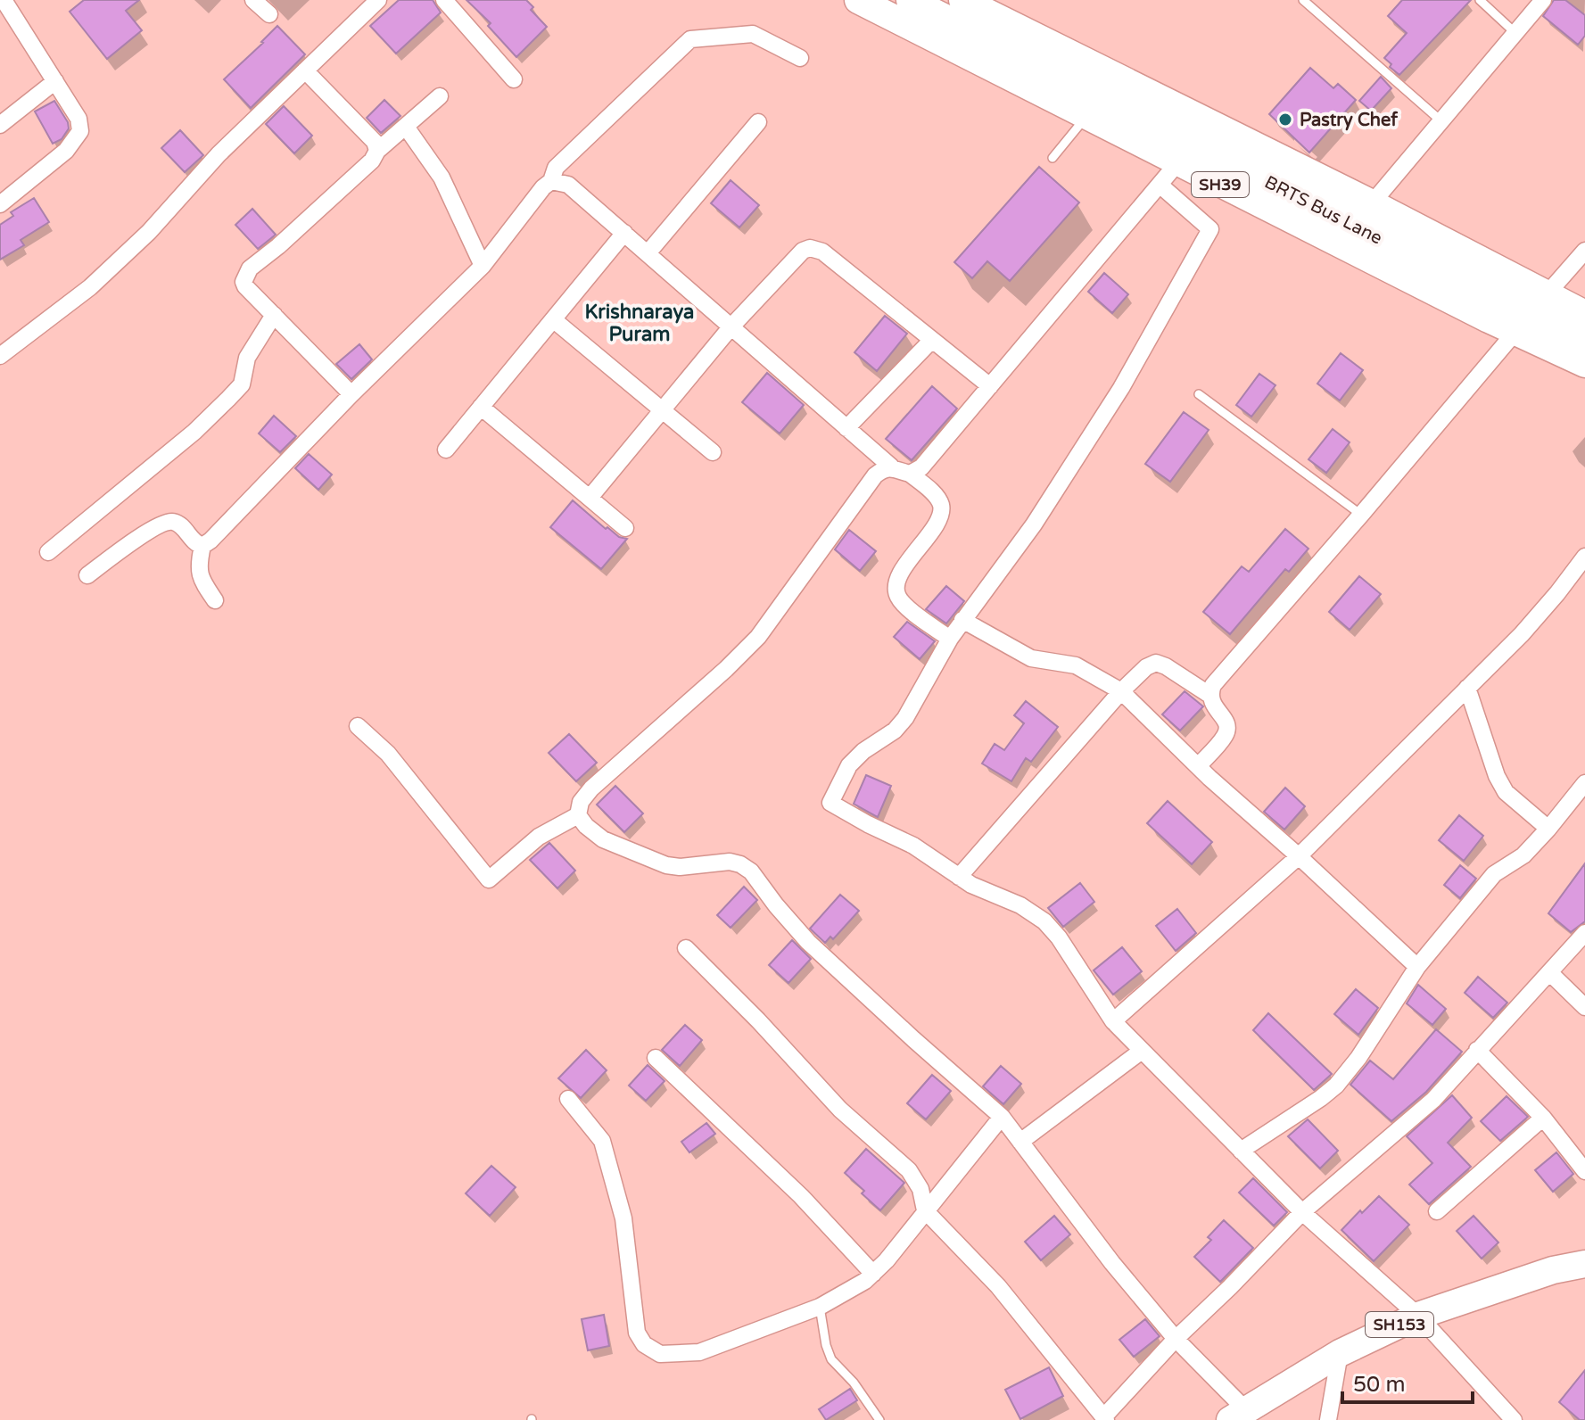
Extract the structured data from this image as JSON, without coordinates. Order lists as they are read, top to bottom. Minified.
{"streets":{"main road":["SH39","BRTS Bus Lane","SH153"]},"districts":["Krishnaraya Puram"],"places":["Pastry Chef"],"scale_bar":"50 m"}
